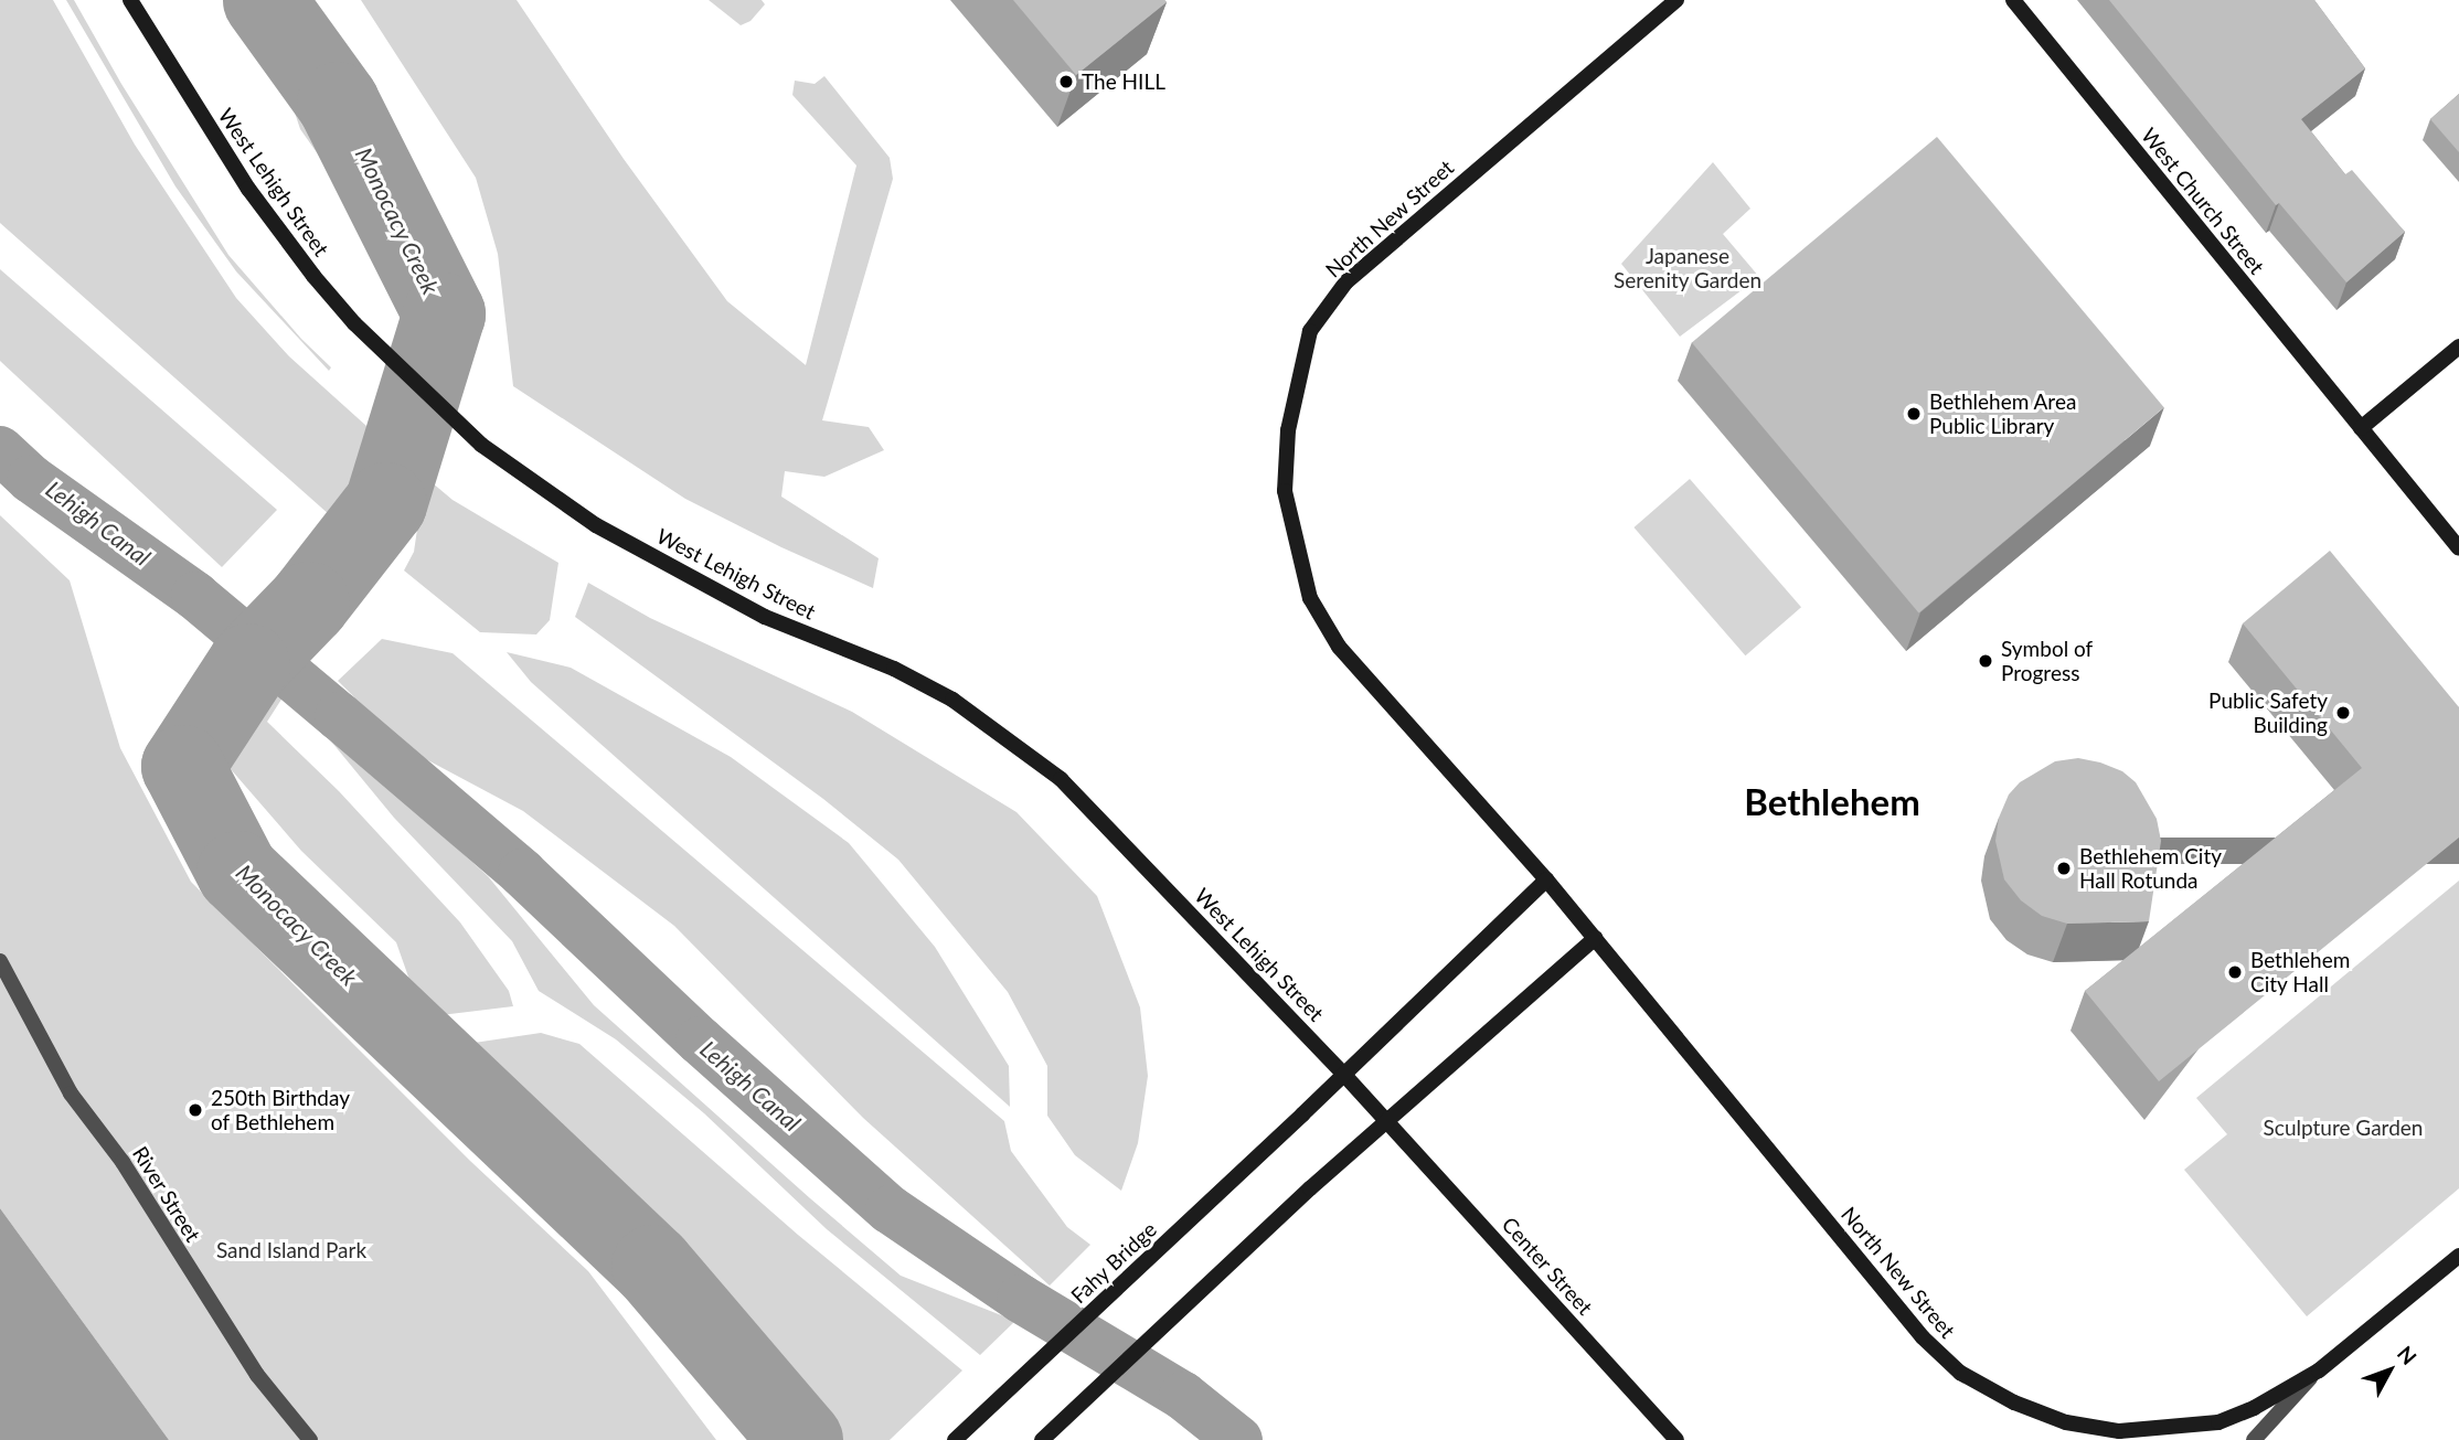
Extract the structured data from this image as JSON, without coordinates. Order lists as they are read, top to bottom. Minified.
{"streets":{"main road":["West Lehigh Street","West Church Street","North New Street","Fahy Bridge","Center Street"],"street":["River Street"]},"crossings":[["West Lehigh Street","Fahy Bridge"],["West Lehigh Street","Center Street"]],"districts":["Bethlehem"],"water":["Monocacy Creek","Lehigh Canal"],"parks":["Japanese Serenity Garden","Sculpture Garden","Sand Island Park"],"places":["The HILL","Bethlehem Area Public Library","Symbol of Progress","Public Safety Building","Bethlehem City Hall Rotunda","Bethlehem City Hall","250th Birthday of Bethlehem"],"north":"top right"}
